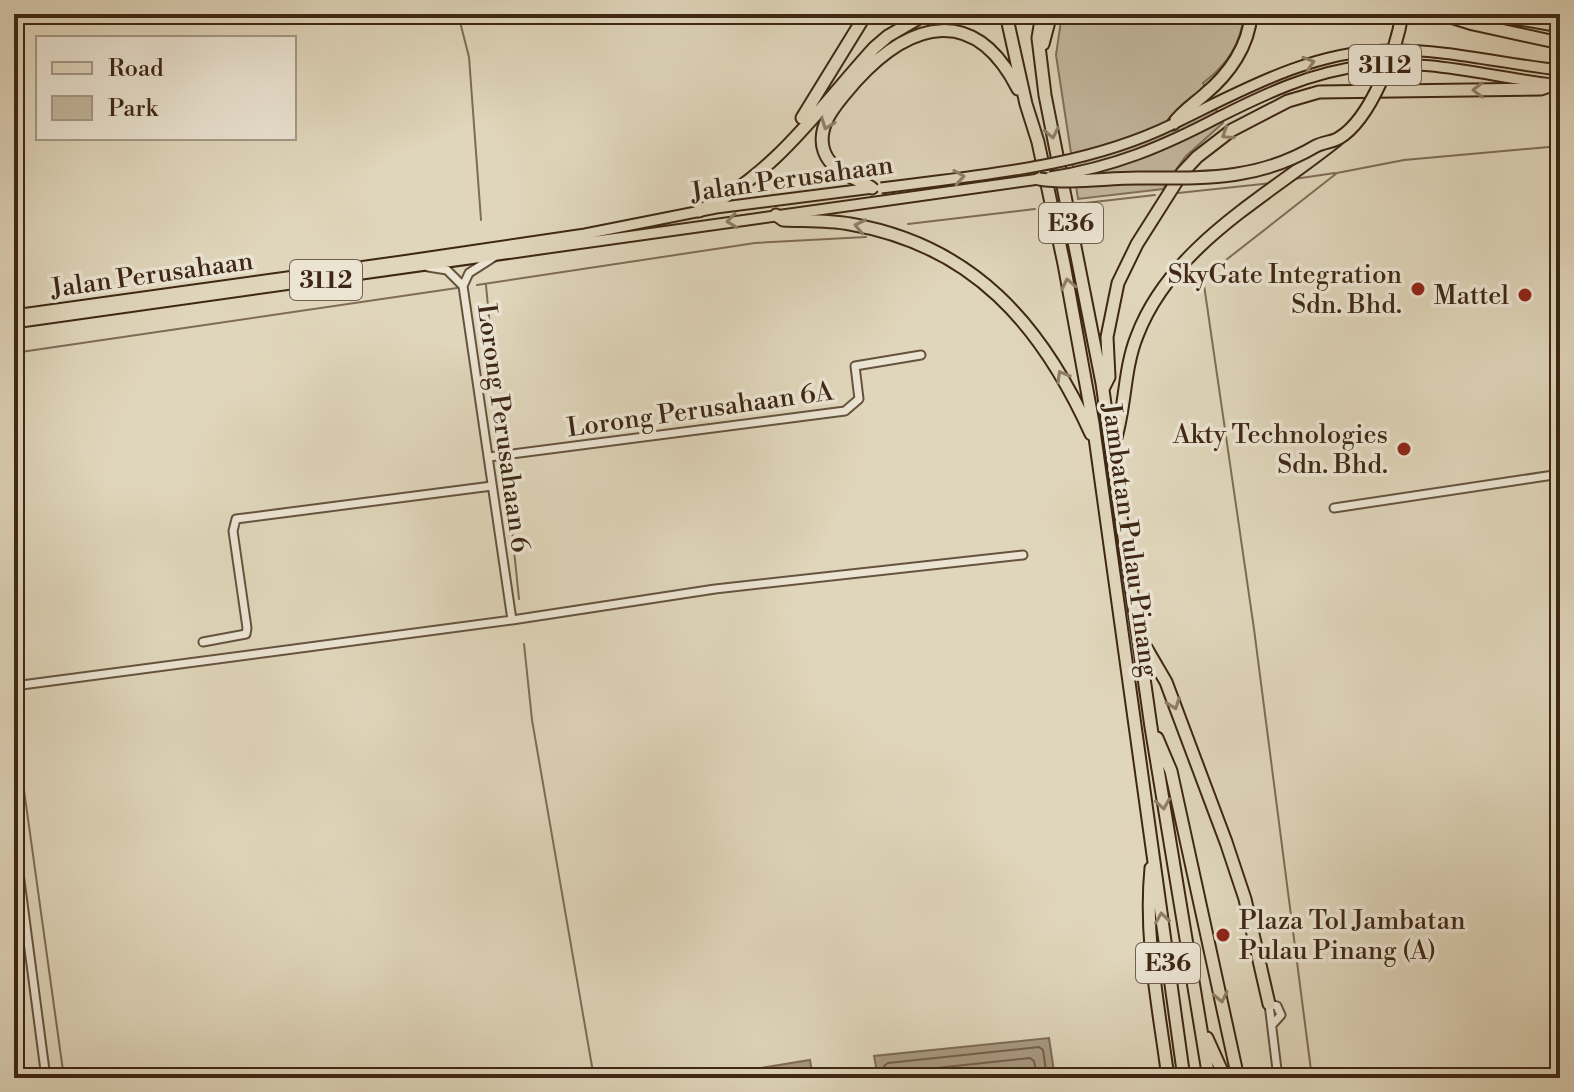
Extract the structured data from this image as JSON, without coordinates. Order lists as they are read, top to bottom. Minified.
{"streets":{"highway":["E36","Jambatan Pulau Pinang"],"main road":["3112","Jalan Perusahaan"],"street":["Lorong Perusahaan 6A","Lorong Perusahaan 6"]},"crossings":[["Jalan Perusahaan","Lorong Perusahaan 6"],["Lorong Perusahaan 6A","Lorong Perusahaan 6"]],"places":["SkyGate Integration Sdn. Bhd.","Mattel","Akty Technologies Sdn. Bhd.","Plaza Tol Jambatan Pulau Pinang (A)"],"legend":["Road","Park"]}
